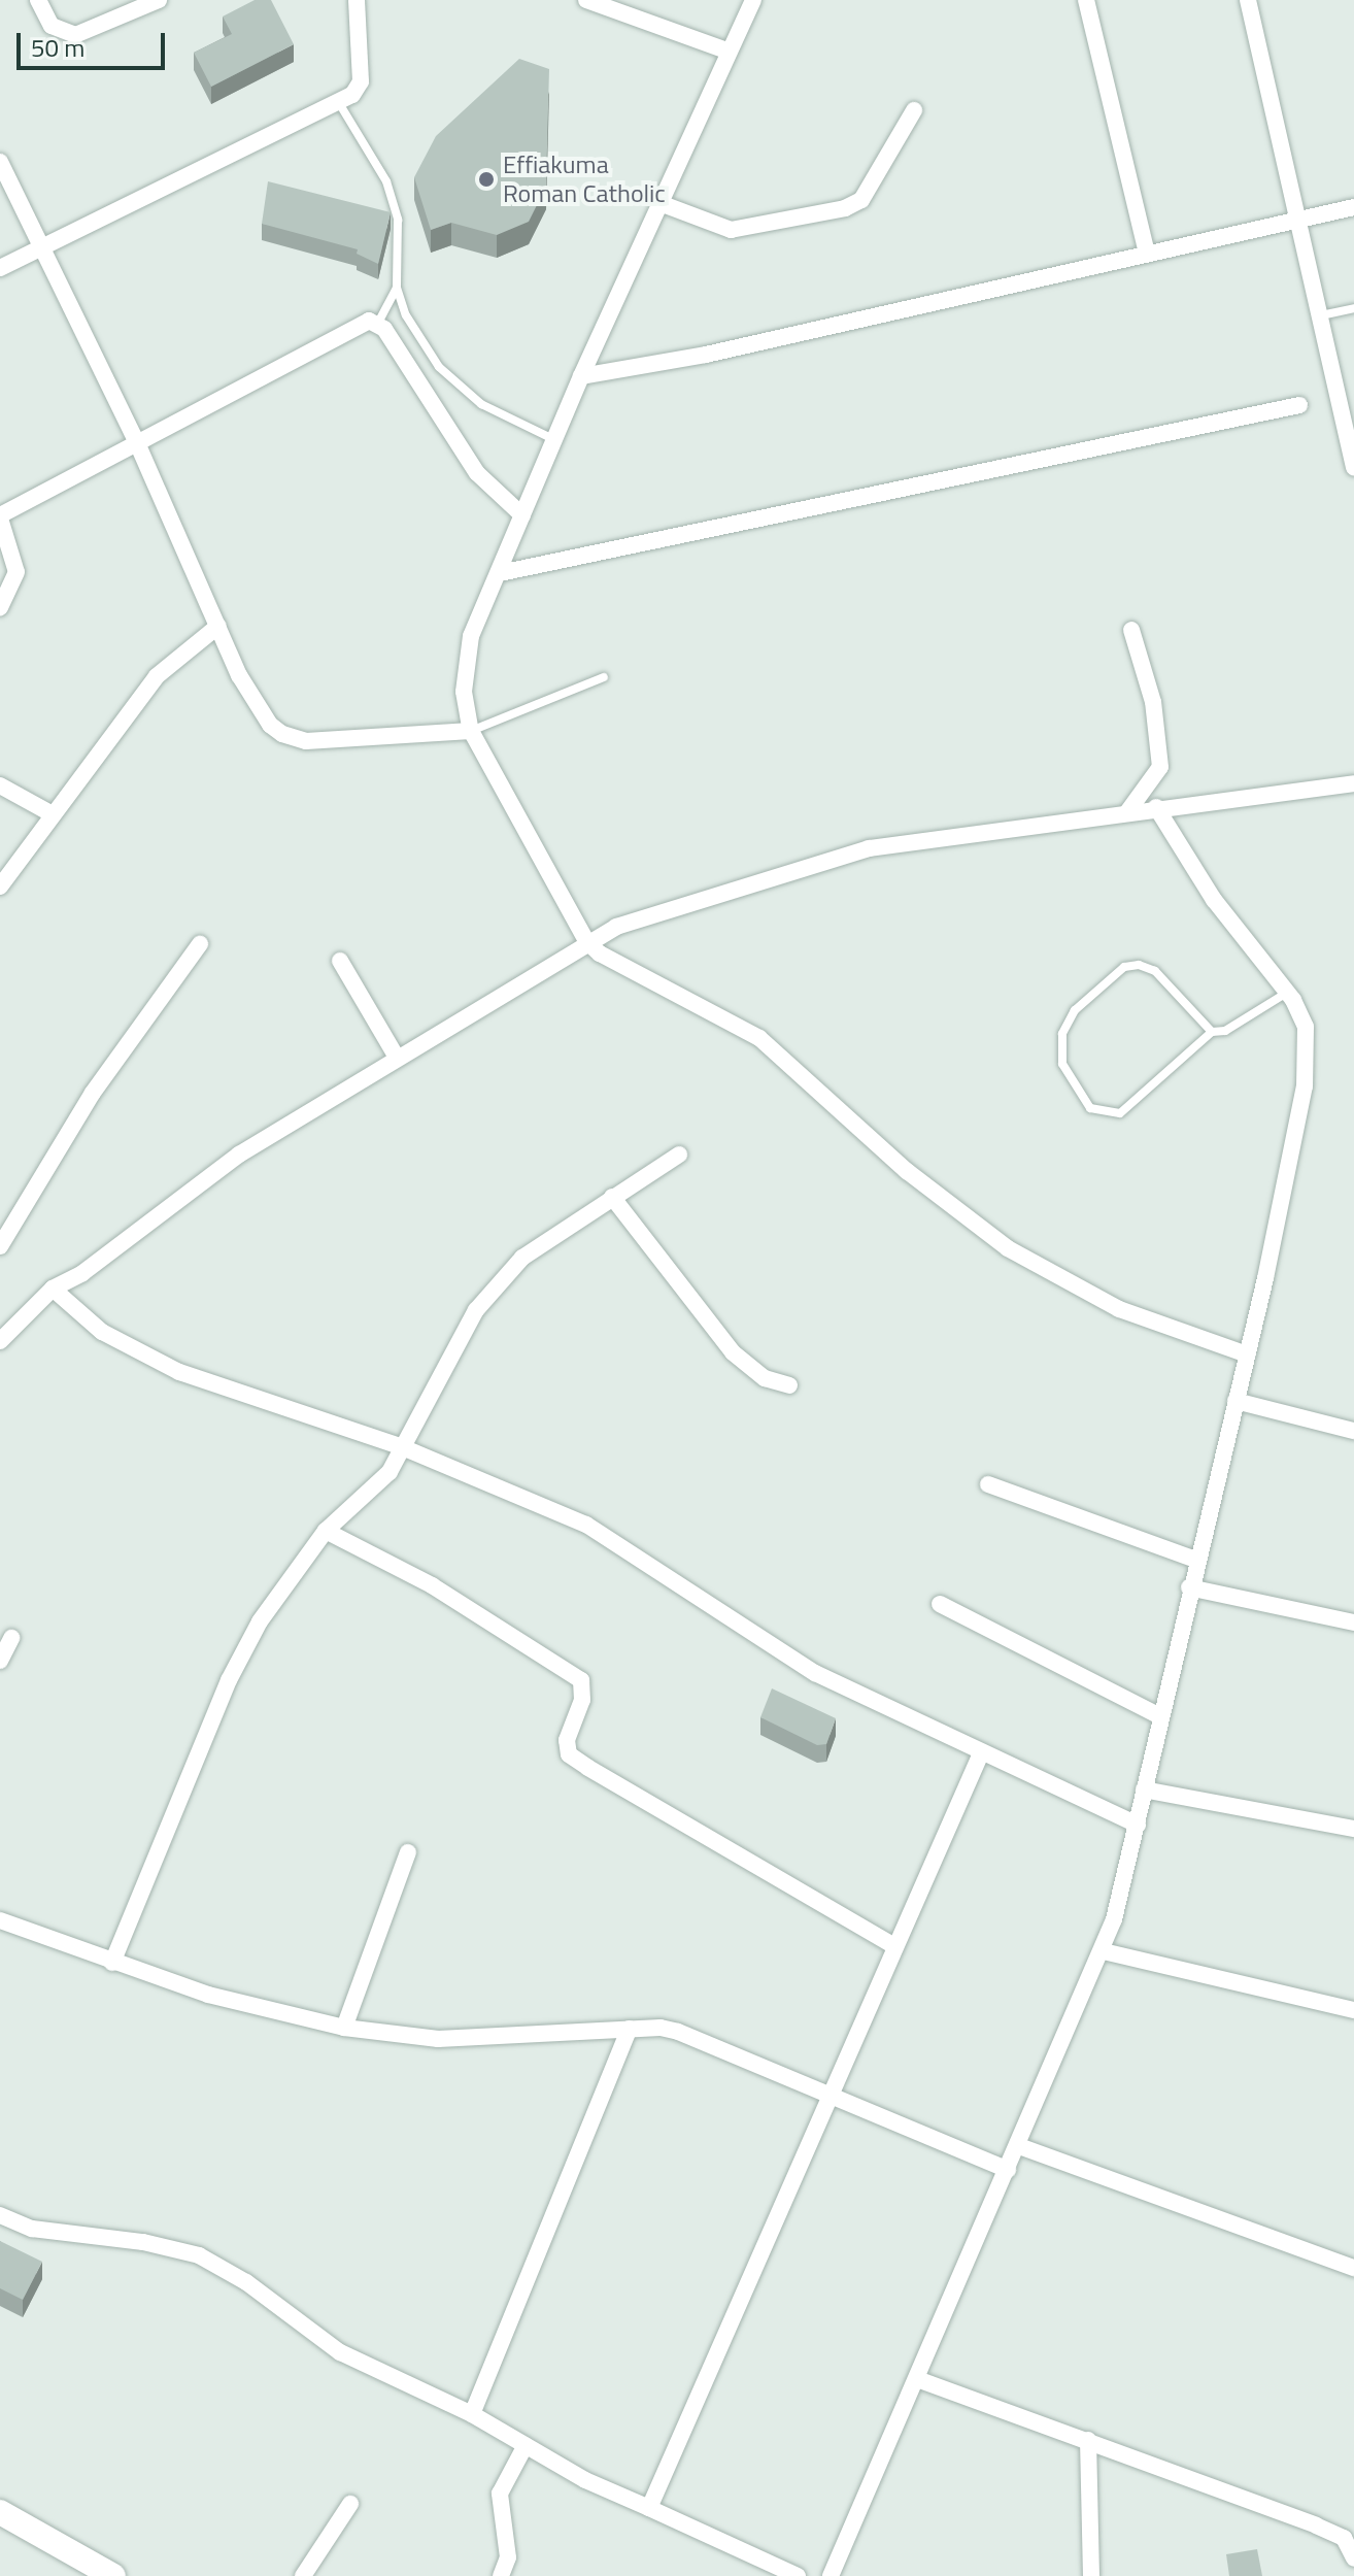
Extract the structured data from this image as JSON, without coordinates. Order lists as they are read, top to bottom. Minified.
{"places":["Effiakuma Roman Catholic"],"scale_bar":"50 m"}
